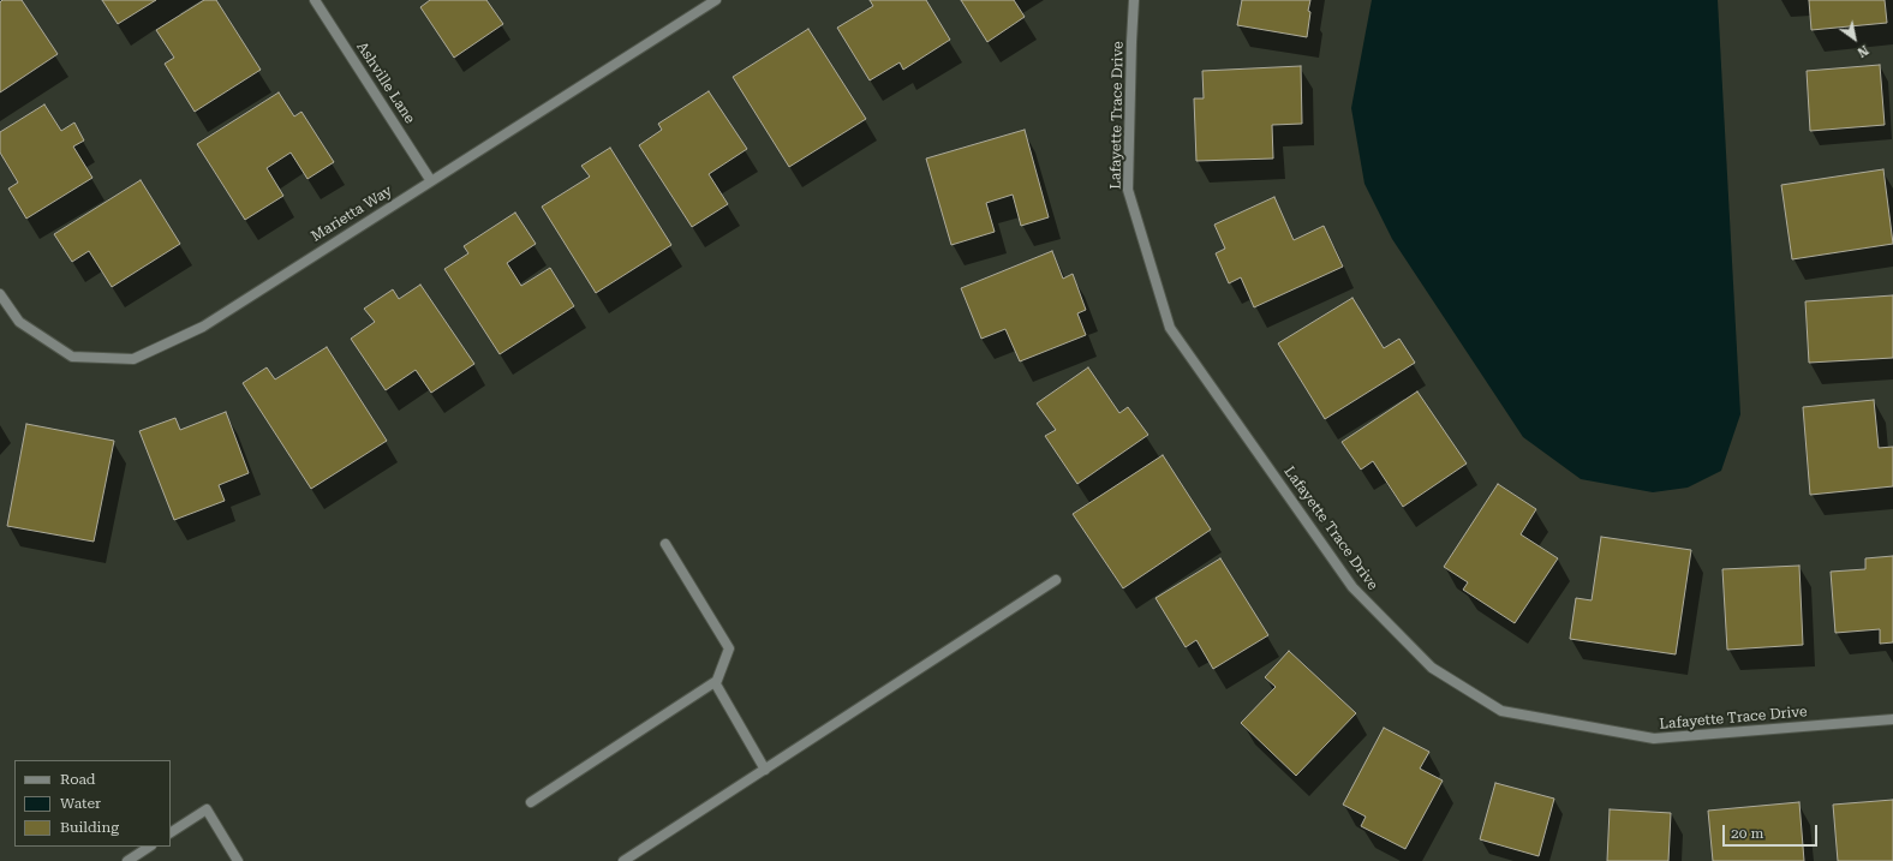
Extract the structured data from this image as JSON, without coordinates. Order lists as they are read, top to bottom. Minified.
{"streets":{"street":["Ashville Lane","Lafayette Trace Drive","Marietta Way"]},"crossings":[["Ashville Lane","Marietta Way"]],"legend":["Road","Water","Building"],"scale_bar":"20 m","north":"bottom right"}
